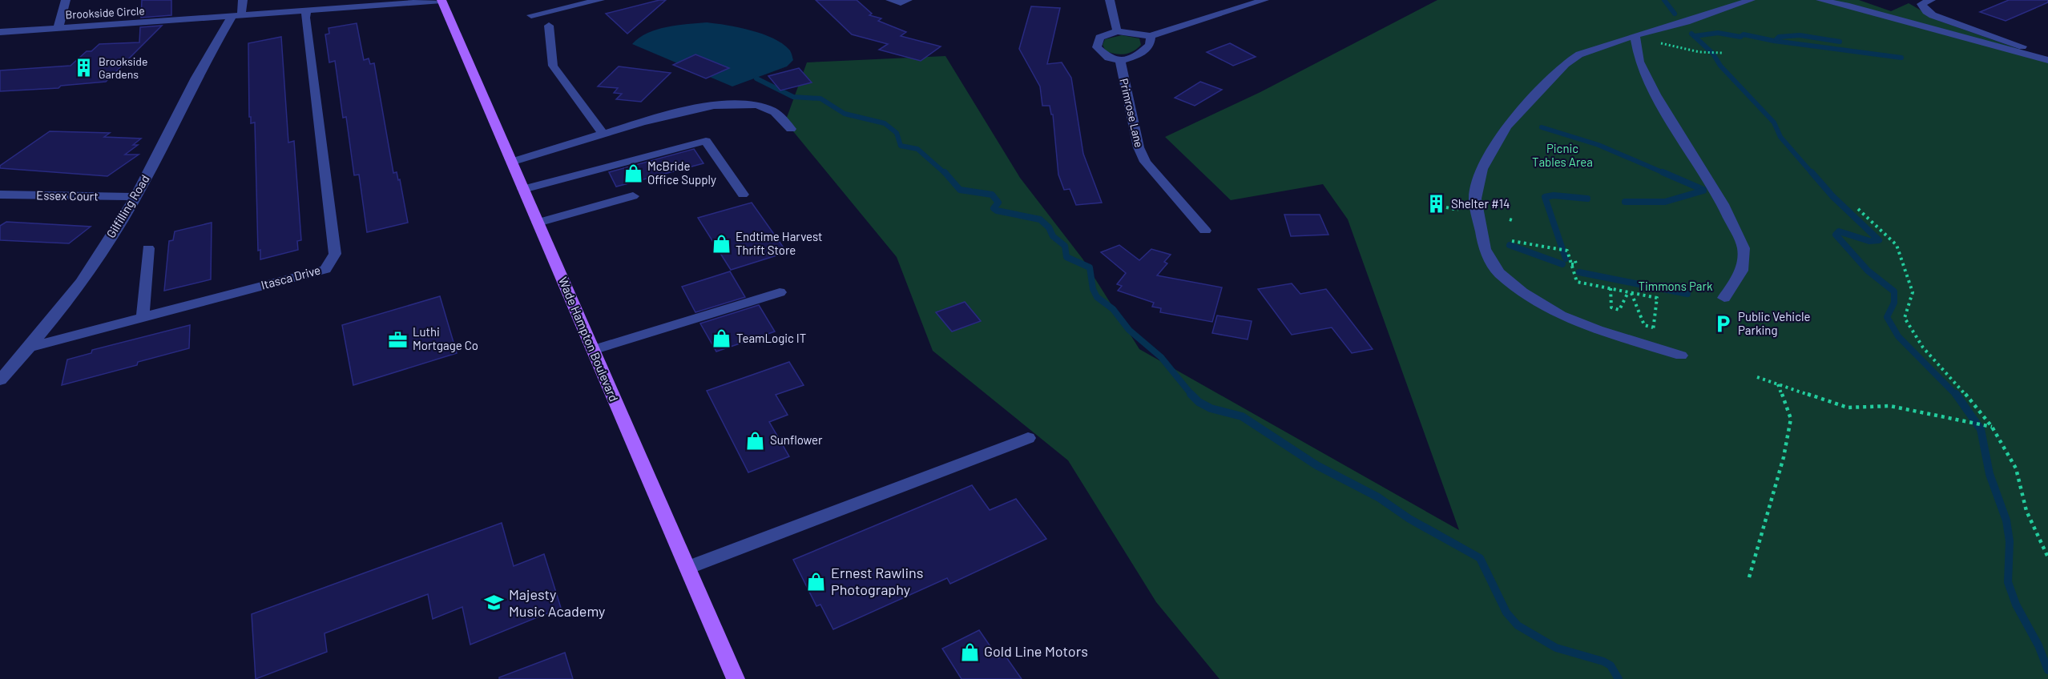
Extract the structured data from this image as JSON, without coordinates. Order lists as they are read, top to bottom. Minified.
{"streets":{"main road":["Wade Hampton Boulevard"],"street":["Brookside Circle","Primrose Lane","Essex Court","Gilfilling Road","Itasca Drive"]},"crossings":[["Brookside Circle","Gilfilling Road"],["Brookside Circle","Itasca Drive"],["Brookside Circle","Wade Hampton Boulevard"],["Essex Court","Gilfilling Road"],["Gilfilling Road","Itasca Drive"]],"parks":["Picnic Tables Area","Timmons Park"],"places":{"building":["Brookside Gardens","Shelter #14"],"shop":["McBride Office Supply","Endtime Harvest Thrift Store","TeamLogic IT","Sunflower","Ernest Rawlins Photography","Gold Line Motors"],"parking":["Public Vehicle Parking"],"office":["Luthi Mortgage Co"],"school or university":["Majesty Music Academy"]}}
